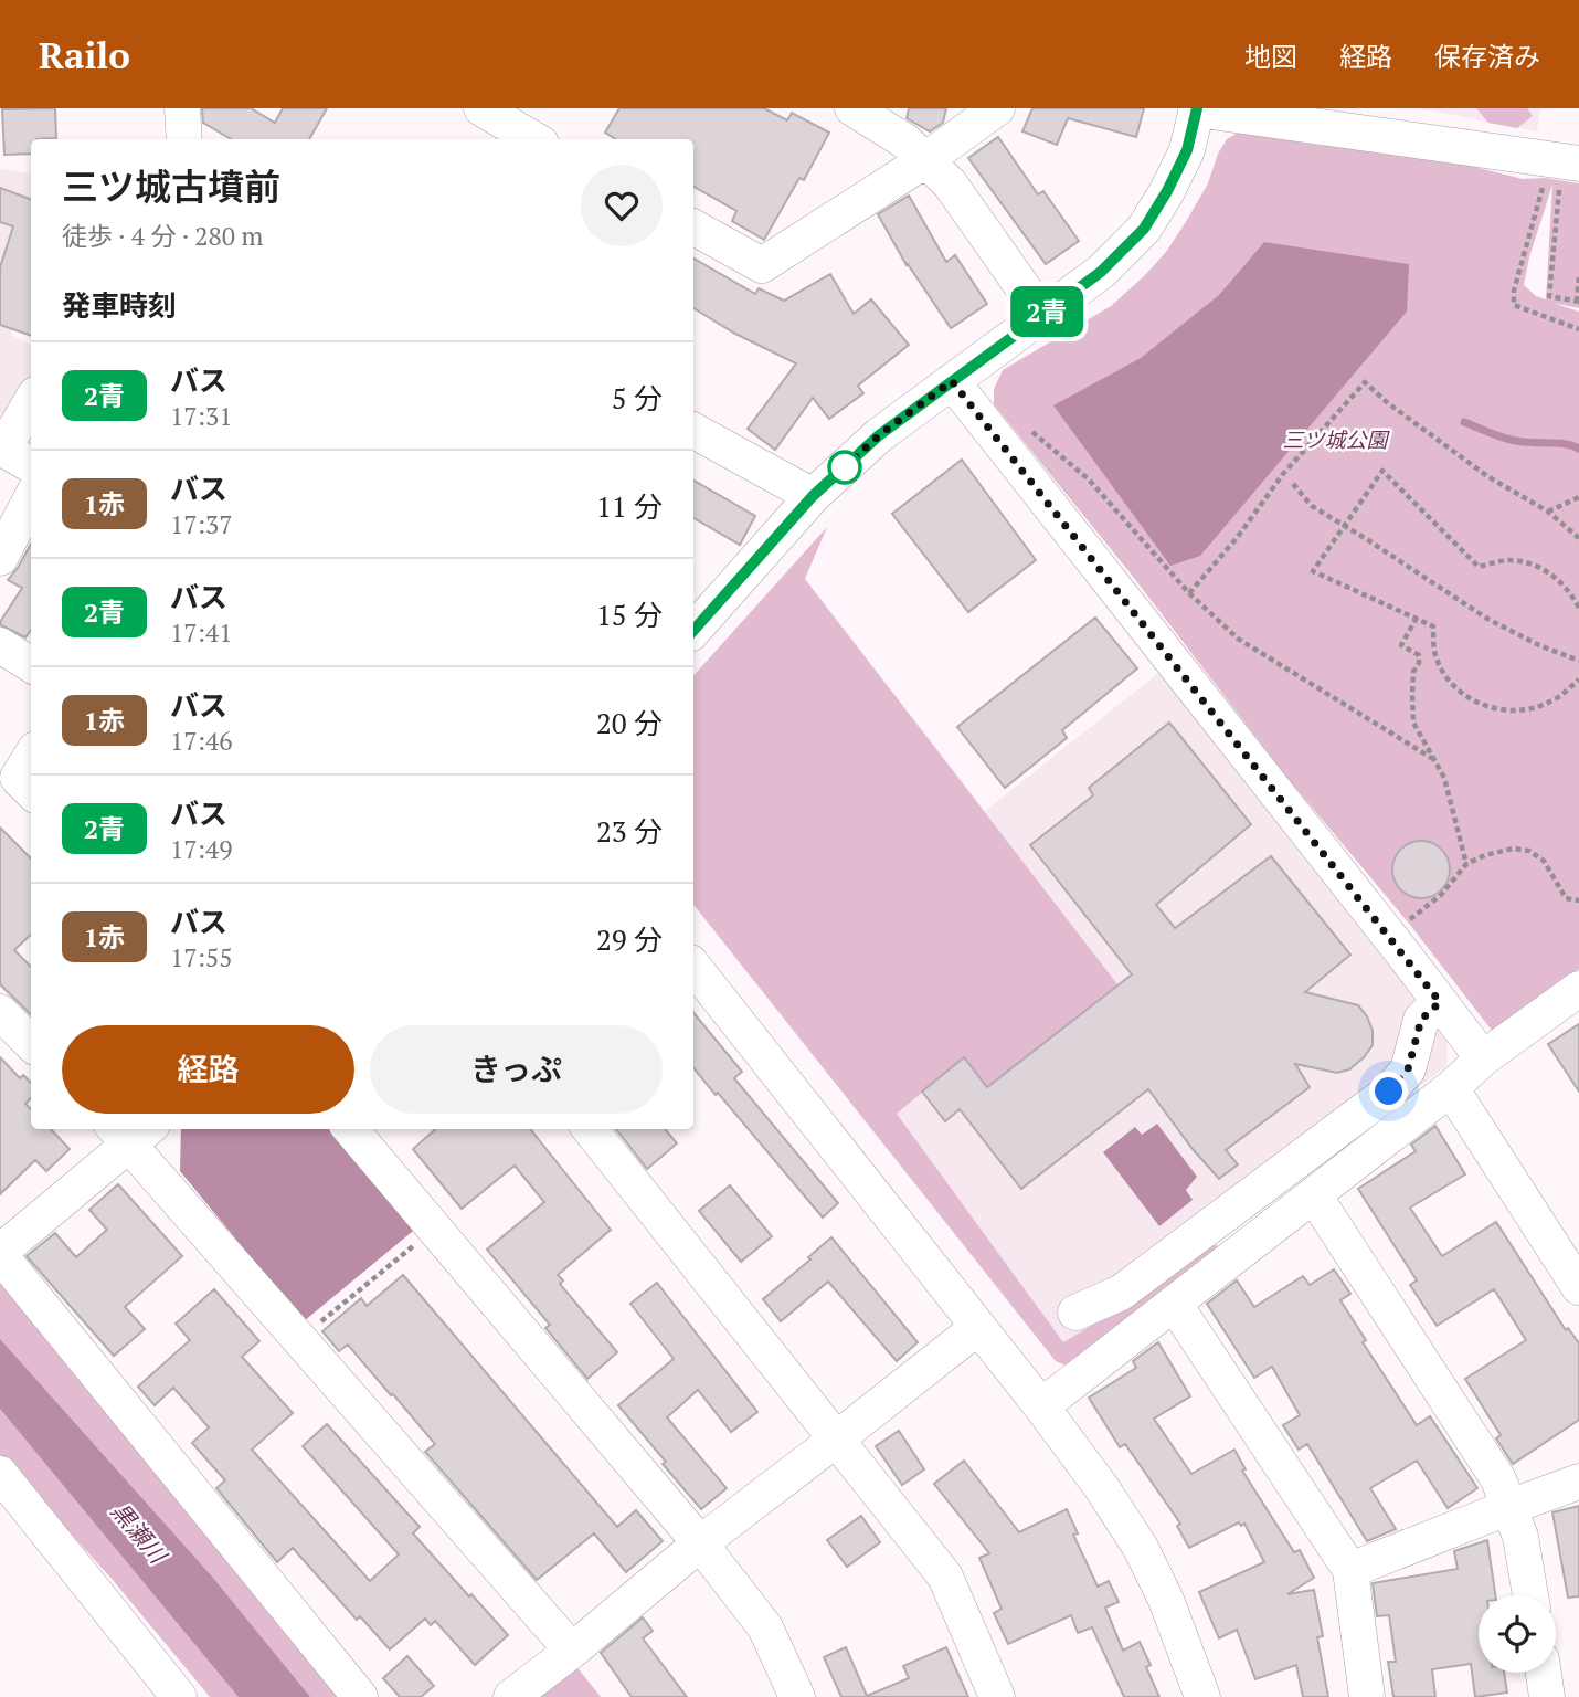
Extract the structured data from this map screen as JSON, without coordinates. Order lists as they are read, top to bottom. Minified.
{"water":["黒瀬川"],"parks":["三ツ城公園"],"lines":["bus line 2青"],"page":{"header":"Railo","nav":["地図","経路","保存済み"],"on_map":"2青","heading":[["三ツ城古墳前","徒歩 · 4 分 · 280 m"],"発車時刻"],"list":[{"mark":"2青","name":"バス","note":"17:31","value":"5 分"},{"mark":"1赤","name":"バス","note":"17:37","value":"11 分"},{"mark":"2青","name":"バス","note":"17:41","value":"15 分"},{"mark":"1赤","name":"バス","note":"17:46","value":"20 分"},{"mark":"2青","name":"バス","note":"17:49","value":"23 分"},{"mark":"1赤","name":"バス","note":"17:55","value":"29 分"}],"buttons":["経路","きっぷ"]}}
